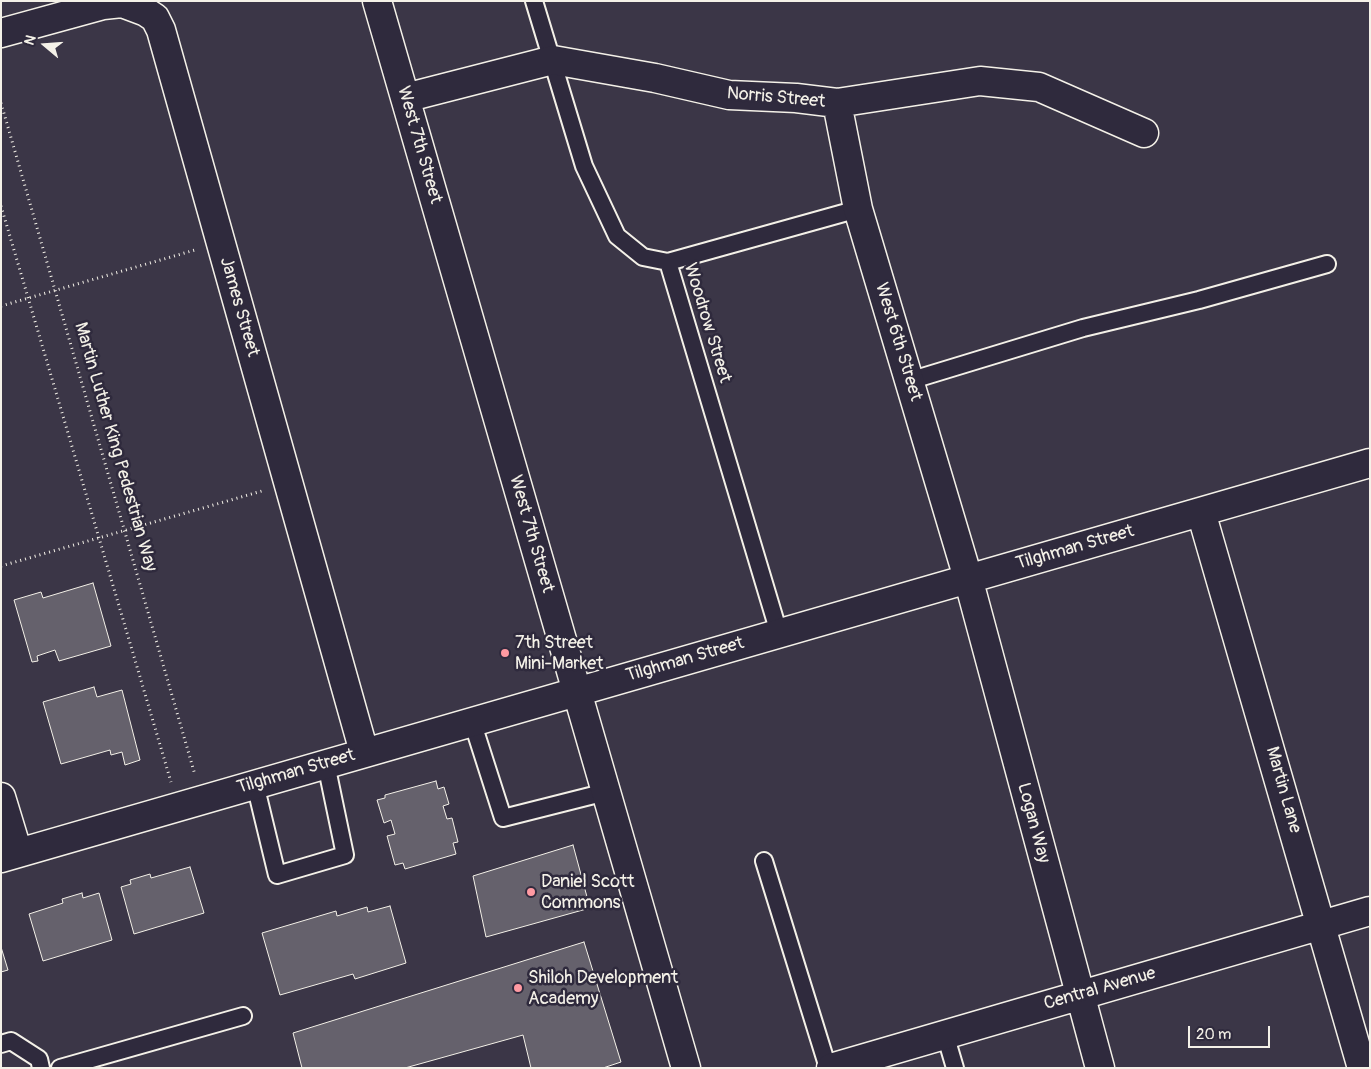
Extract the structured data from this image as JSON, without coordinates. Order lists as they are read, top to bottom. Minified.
{"streets":{"street":["Norris Street","West 7th Street","James Street","West 6th Street","Tilghman Street","Martin Lane","Logan Way","Central Avenue"],"lane":["Woodrow Street"],"path":["Martin Luther King Pedestrian Way"]},"crossings":[["Norris Street","West 7th Street"],["Norris Street","Woodrow Street"],["Norris Street","West 6th Street"],["West 7th Street","Tilghman Street"],["James Street","Tilghman Street"],["Woodrow Street","Tilghman Street"],["West 6th Street","Tilghman Street"],["West 6th Street","Logan Way"],["Martin Luther King Pedestrian Way","Tilghman Street"],["Tilghman Street","Martin Lane"],["Tilghman Street","Logan Way"],["Martin Lane","Central Avenue"],["Logan Way","Central Avenue"]],"places":["7th Street Mini-Market","Daniel Scott Commons","Shiloh Development Academy"],"scale_bar":"20 m","north":"left"}
